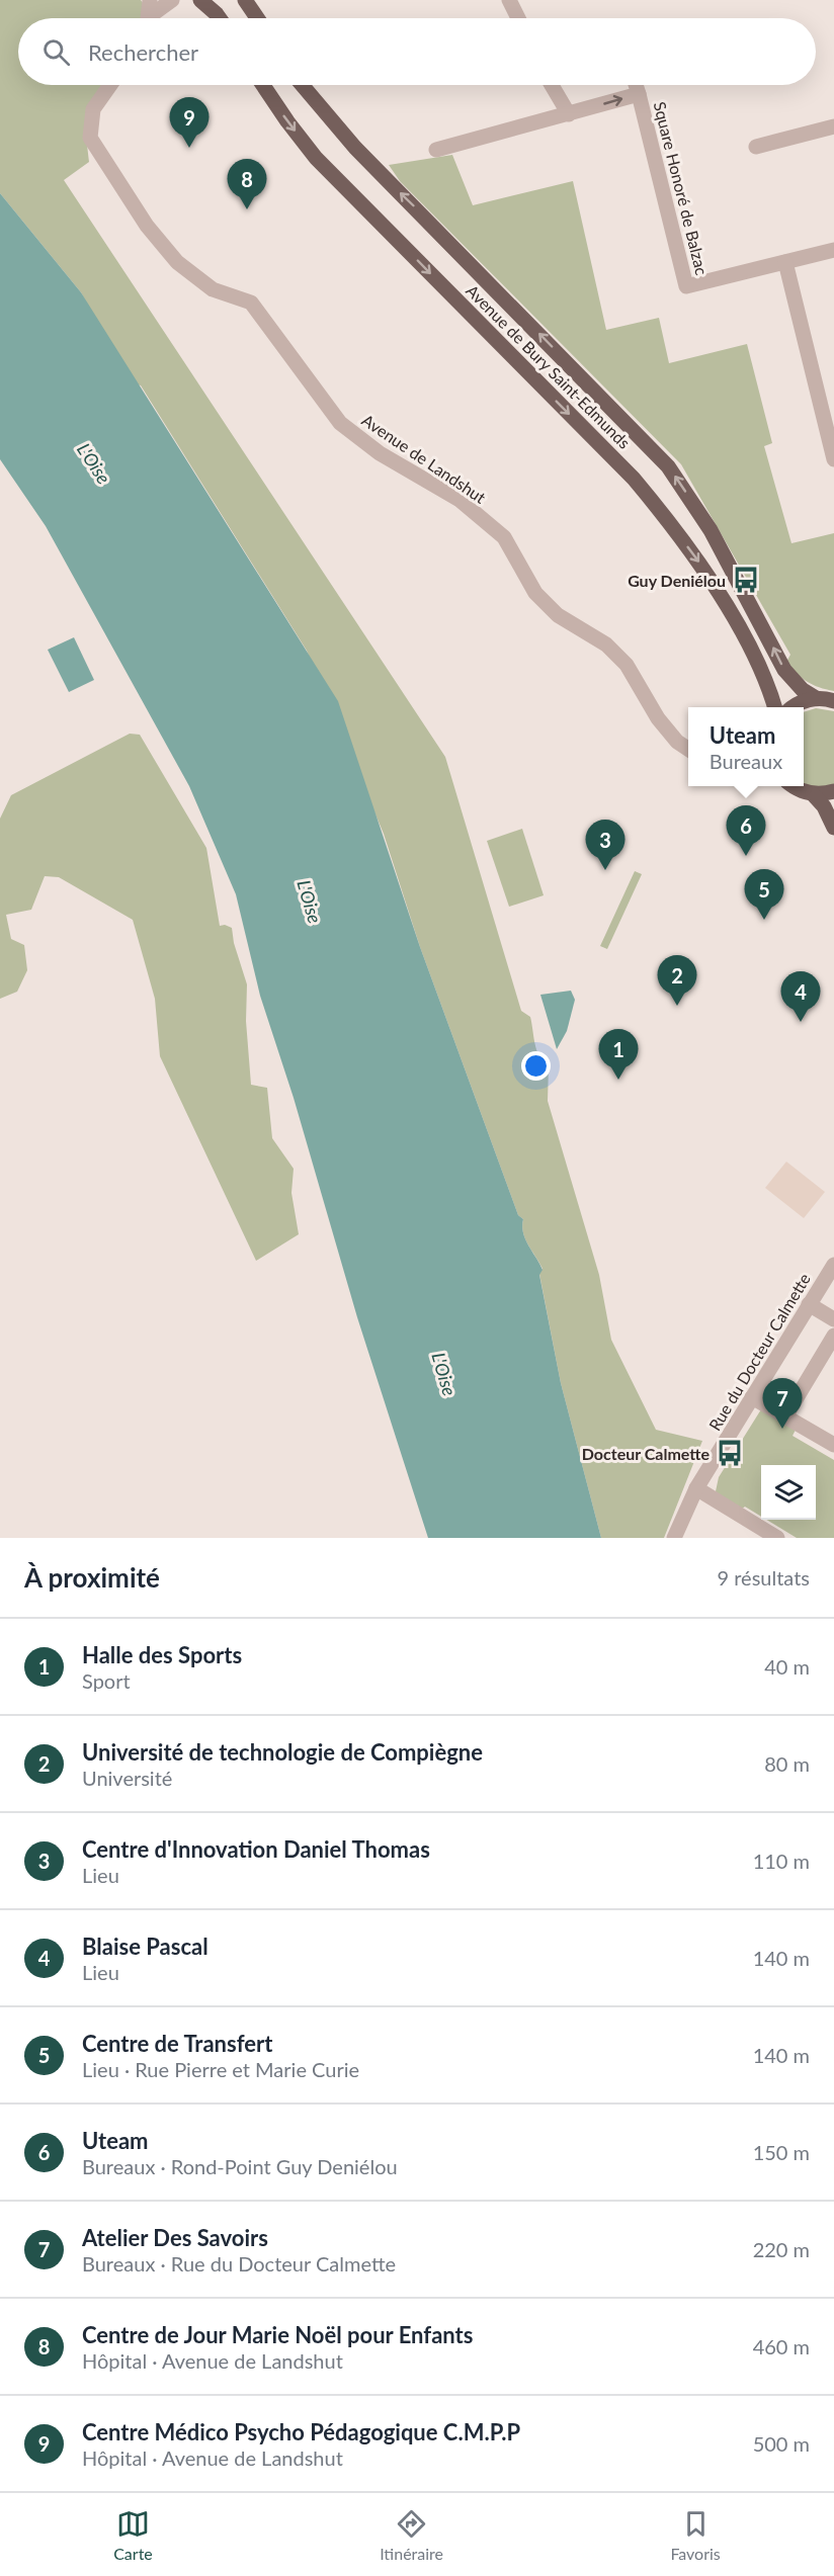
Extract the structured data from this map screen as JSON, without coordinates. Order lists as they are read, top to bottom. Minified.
{"streets":{"main road":["Avenue de Bury Saint-Edmunds"],"street":["Square Honoré de Balzac","Avenue de Landshut","Rue du Docteur Calmette"]},"water":["L'Oise"],"places":{"bus stop":["Guy Deniélou","Docteur Calmette"]},"page":{"search":"Rechercher","pins":["9","8","6","3","5","2","4","1","7"],"popup":["Uteam","Bureaux"],"heading":["À proximité","9 résultats"],"list":[{"mark":"1","name":"Halle des Sports","note":"Sport","value":"40 m"},{"mark":"2","name":"Université de technologie de Compiègne","note":"Université","value":"80 m"},{"mark":"3","name":"Centre d'Innovation Daniel Thomas","note":"Lieu","value":"110 m"},{"mark":"4","name":"Blaise Pascal","note":"Lieu","value":"140 m"},{"mark":"5","name":"Centre de Transfert","note":"Lieu · Rue Pierre et Marie Curie","value":"140 m"},{"mark":"6","name":"Uteam","note":"Bureaux · Rond-Point Guy Deniélou","value":"150 m"},{"mark":"7","name":"Atelier Des Savoirs","note":"Bureaux · Rue du Docteur Calmette","value":"220 m"},{"mark":"8","name":"Centre de Jour Marie Noël pour Enfants","note":"Hôpital · Avenue de Landshut","value":"460 m"},{"mark":"9","name":"Centre Médico Psycho Pédagogique C.M.P.P","note":"Hôpital · Avenue de Landshut","value":"500 m"}],"nav":["Carte","Itinéraire","Favoris"]}}
